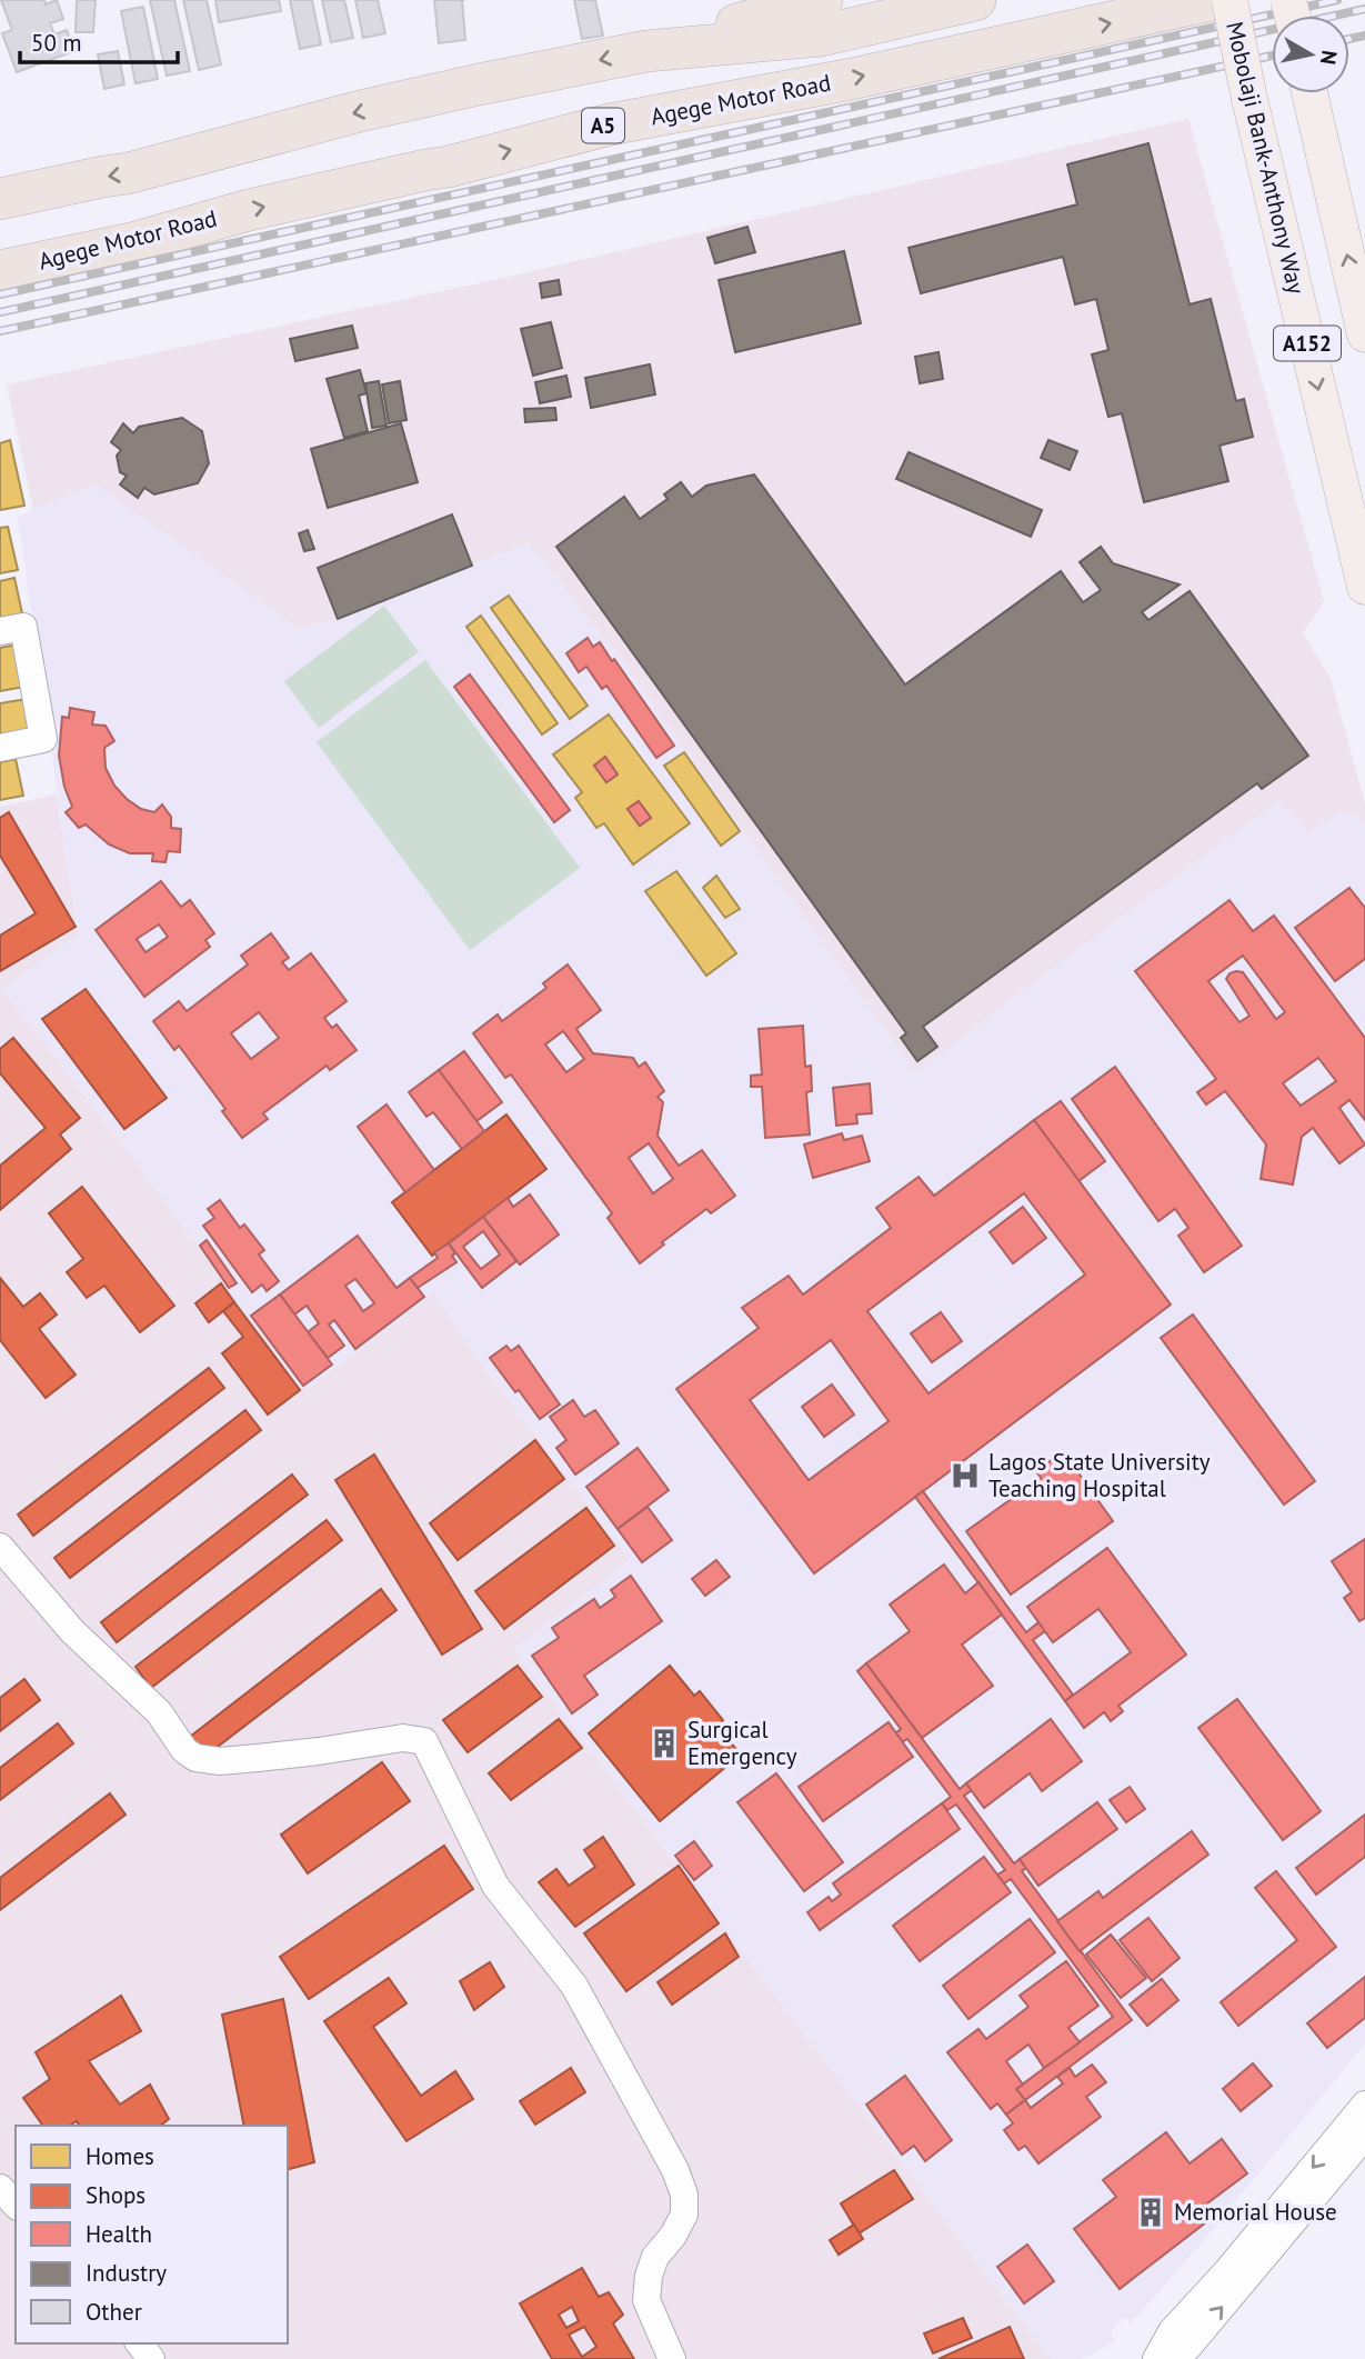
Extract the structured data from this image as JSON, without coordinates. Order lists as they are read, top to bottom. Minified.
{"streets":{"highway":["Agege Motor Road","A5"],"main road":["Mobolaji Bank-Anthony Way","A152"]},"places":{"hospital":["Lagos State University Teaching Hospital"],"building":["Surgical Emergency","Memorial House"]},"legend":["Homes","Shops","Health","Industry","Other"],"scale_bar":"50 m","north":"right"}
